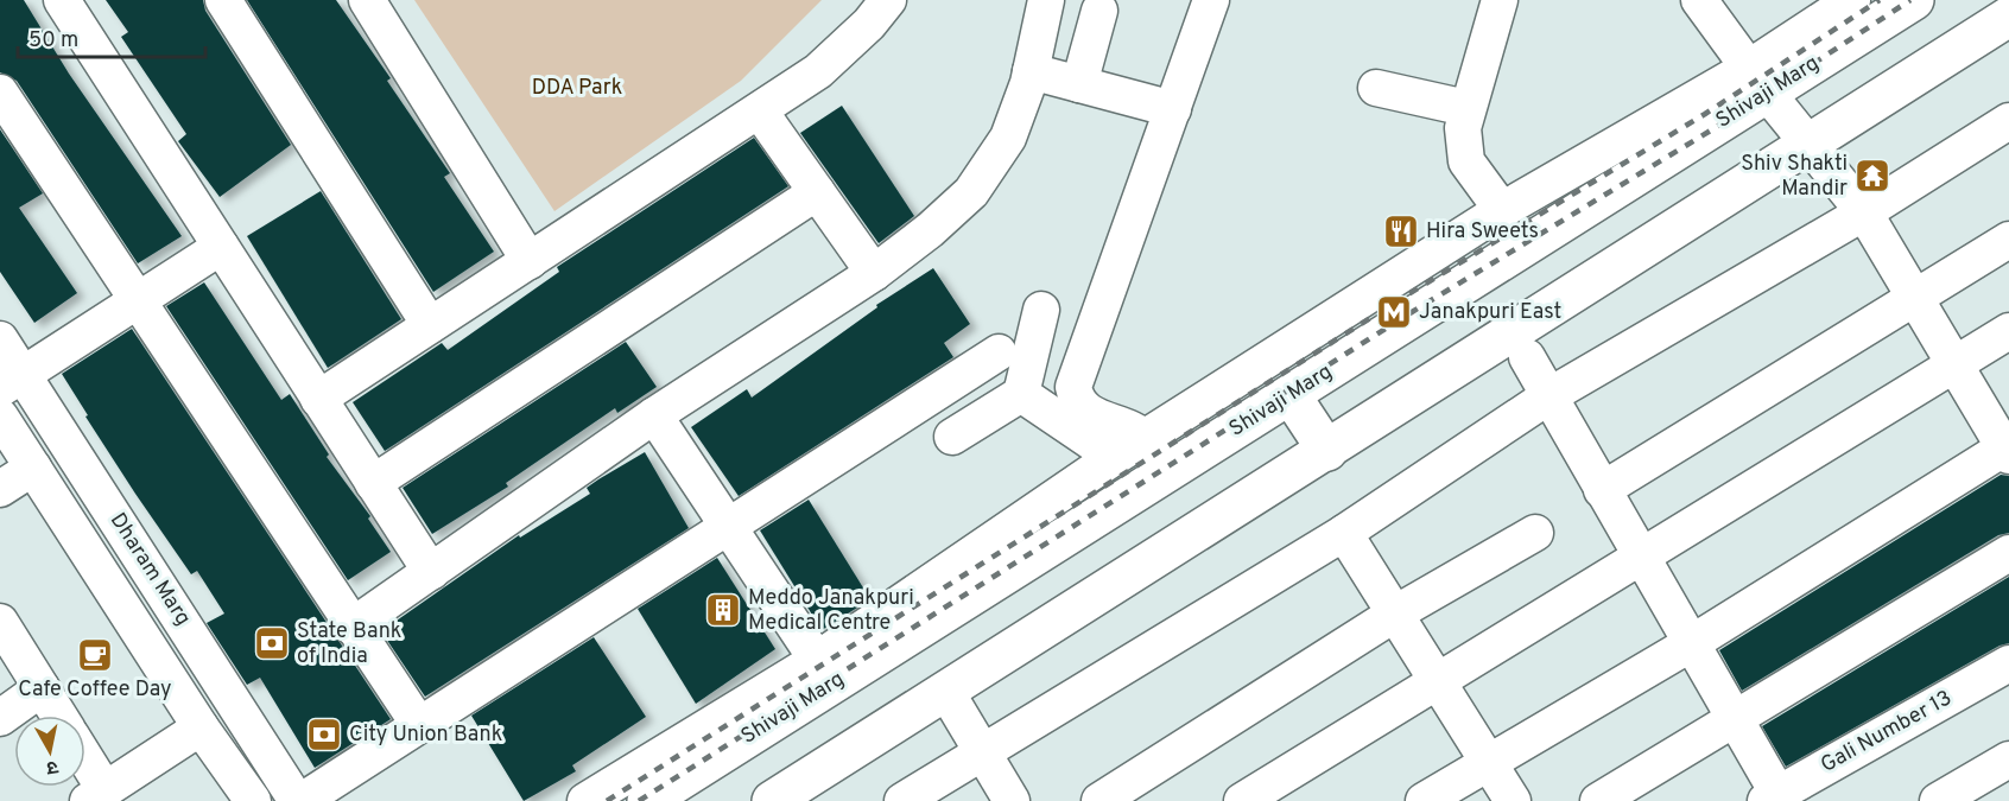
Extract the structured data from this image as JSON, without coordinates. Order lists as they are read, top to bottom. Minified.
{"streets":{"main road":["Shivaji Marg"],"street":["Dharam Marg","Gali Number 13"]},"parks":["DDA Park"],"places":{"temple":["Shiv Shakti Mandir"],"restaurant":["Hira Sweets"],"metro station":["Janakpuri East"],"building":["Meddo Janakpuri Medical Centre"],"bank":["State Bank of India","City Union Bank"],"cafe":["Cafe Coffee Day"]},"scale_bar":"50 m","north":"bottom"}
